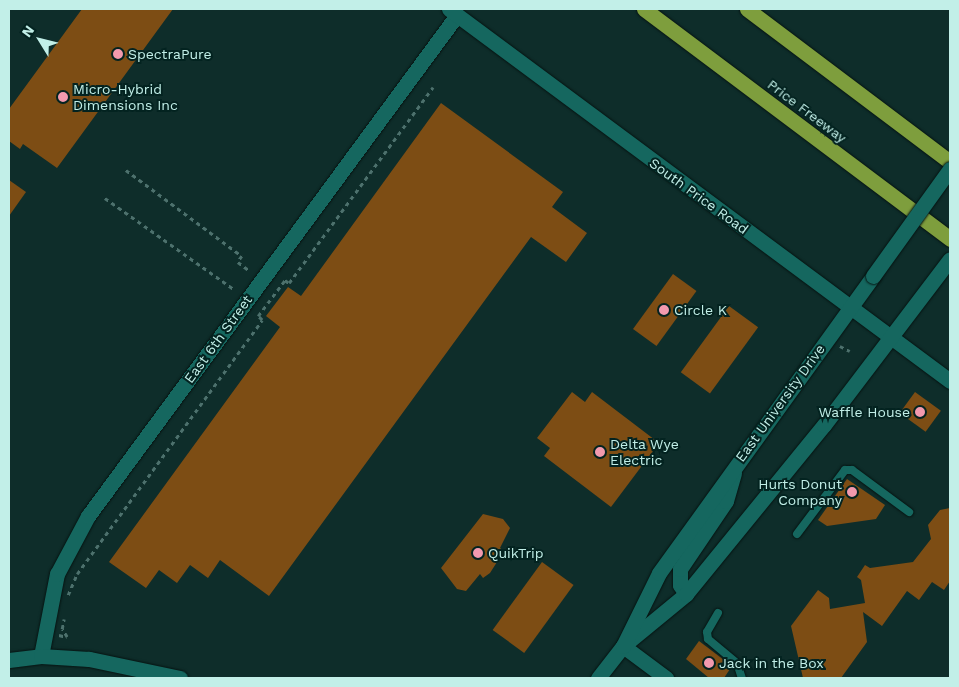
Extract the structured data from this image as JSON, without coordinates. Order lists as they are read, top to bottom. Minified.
{"streets":{"highway":["Price Freeway"],"main road":["South Price Road","East 6th Street","East University Drive"]},"crossings":[["South Price Road","East 6th Street"],["South Price Road","East University Drive"]],"places":["SpectraPure","Micro-Hybrid Dimensions Inc","Circle K","Waffle House","Delta Wye Electric","Hurts Donut Company","QuikTrip","Jack in the Box"],"north":"top left"}
